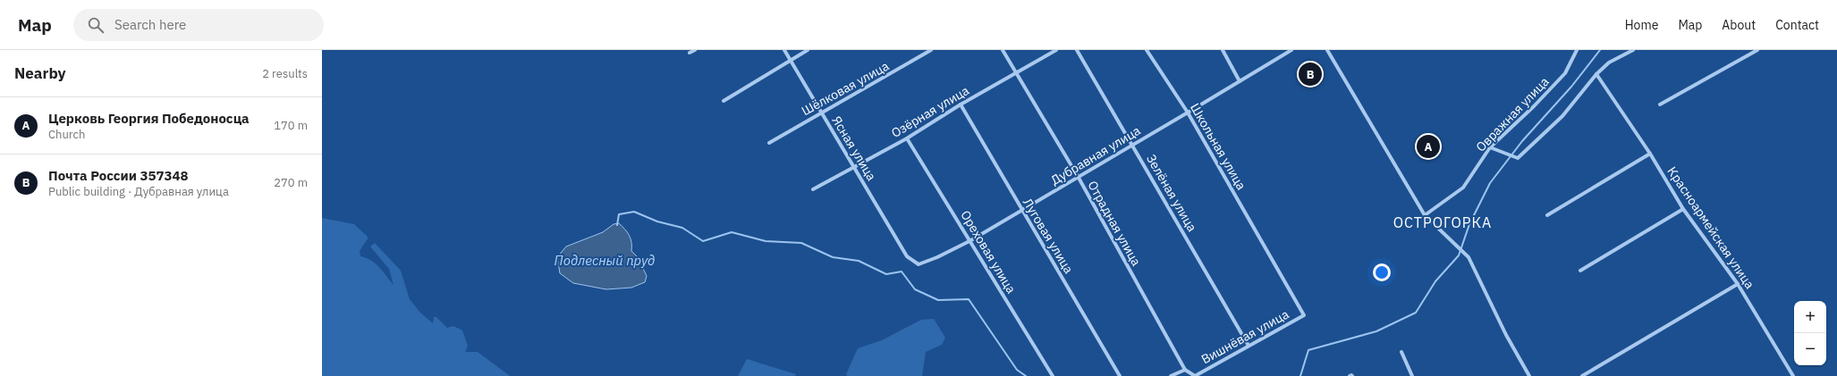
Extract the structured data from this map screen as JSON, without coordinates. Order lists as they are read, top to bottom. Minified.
{"streets":{"street":["Шёлковая улица","Озёрная улица","Овражная улица","Школьная улица","Ясная улица","Дубравная улица","Зелёная улица","Отрадная улица","Красноармейская улица","Луговая улица","Ореховая улица","Вишнёвая улица"]},"crossings":[["Шёлковая улица","Ясная улица"],["Озёрная улица","Ясная улица"],["Озёрная улица","Отрадная улица"],["Озёрная улица","Луговая улица"],["Озёрная улица","Ореховая улица"],["Школьная улица","Дубравная улица"],["Школьная улица","Вишнёвая улица"],["Ясная улица","Дубравная улица"],["Дубравная улица","Зелёная улица"],["Дубравная улица","Отрадная улица"],["Дубравная улица","Луговая улица"],["Дубравная улица","Ореховая улица"],["Зелёная улица","Вишнёвая улица"],["Отрадная улица","Вишнёвая улица"]],"districts":["ОСТРОГОРКА"],"water":["Подлесный пруд"],"page":{"header":"Map","search":"Search here","nav":["Home","Map","About","Contact"],"heading":["Nearby","2 results"],"pins":["B","A"],"list":[{"mark":"A","name":"Церковь Георгия Победоносца","note":"Church","value":"170 m"},{"mark":"B","name":"Почта России 357348","note":"Public building · Дубравная улица","value":"270 m"}],"map_buttons":["+","−"]}}
